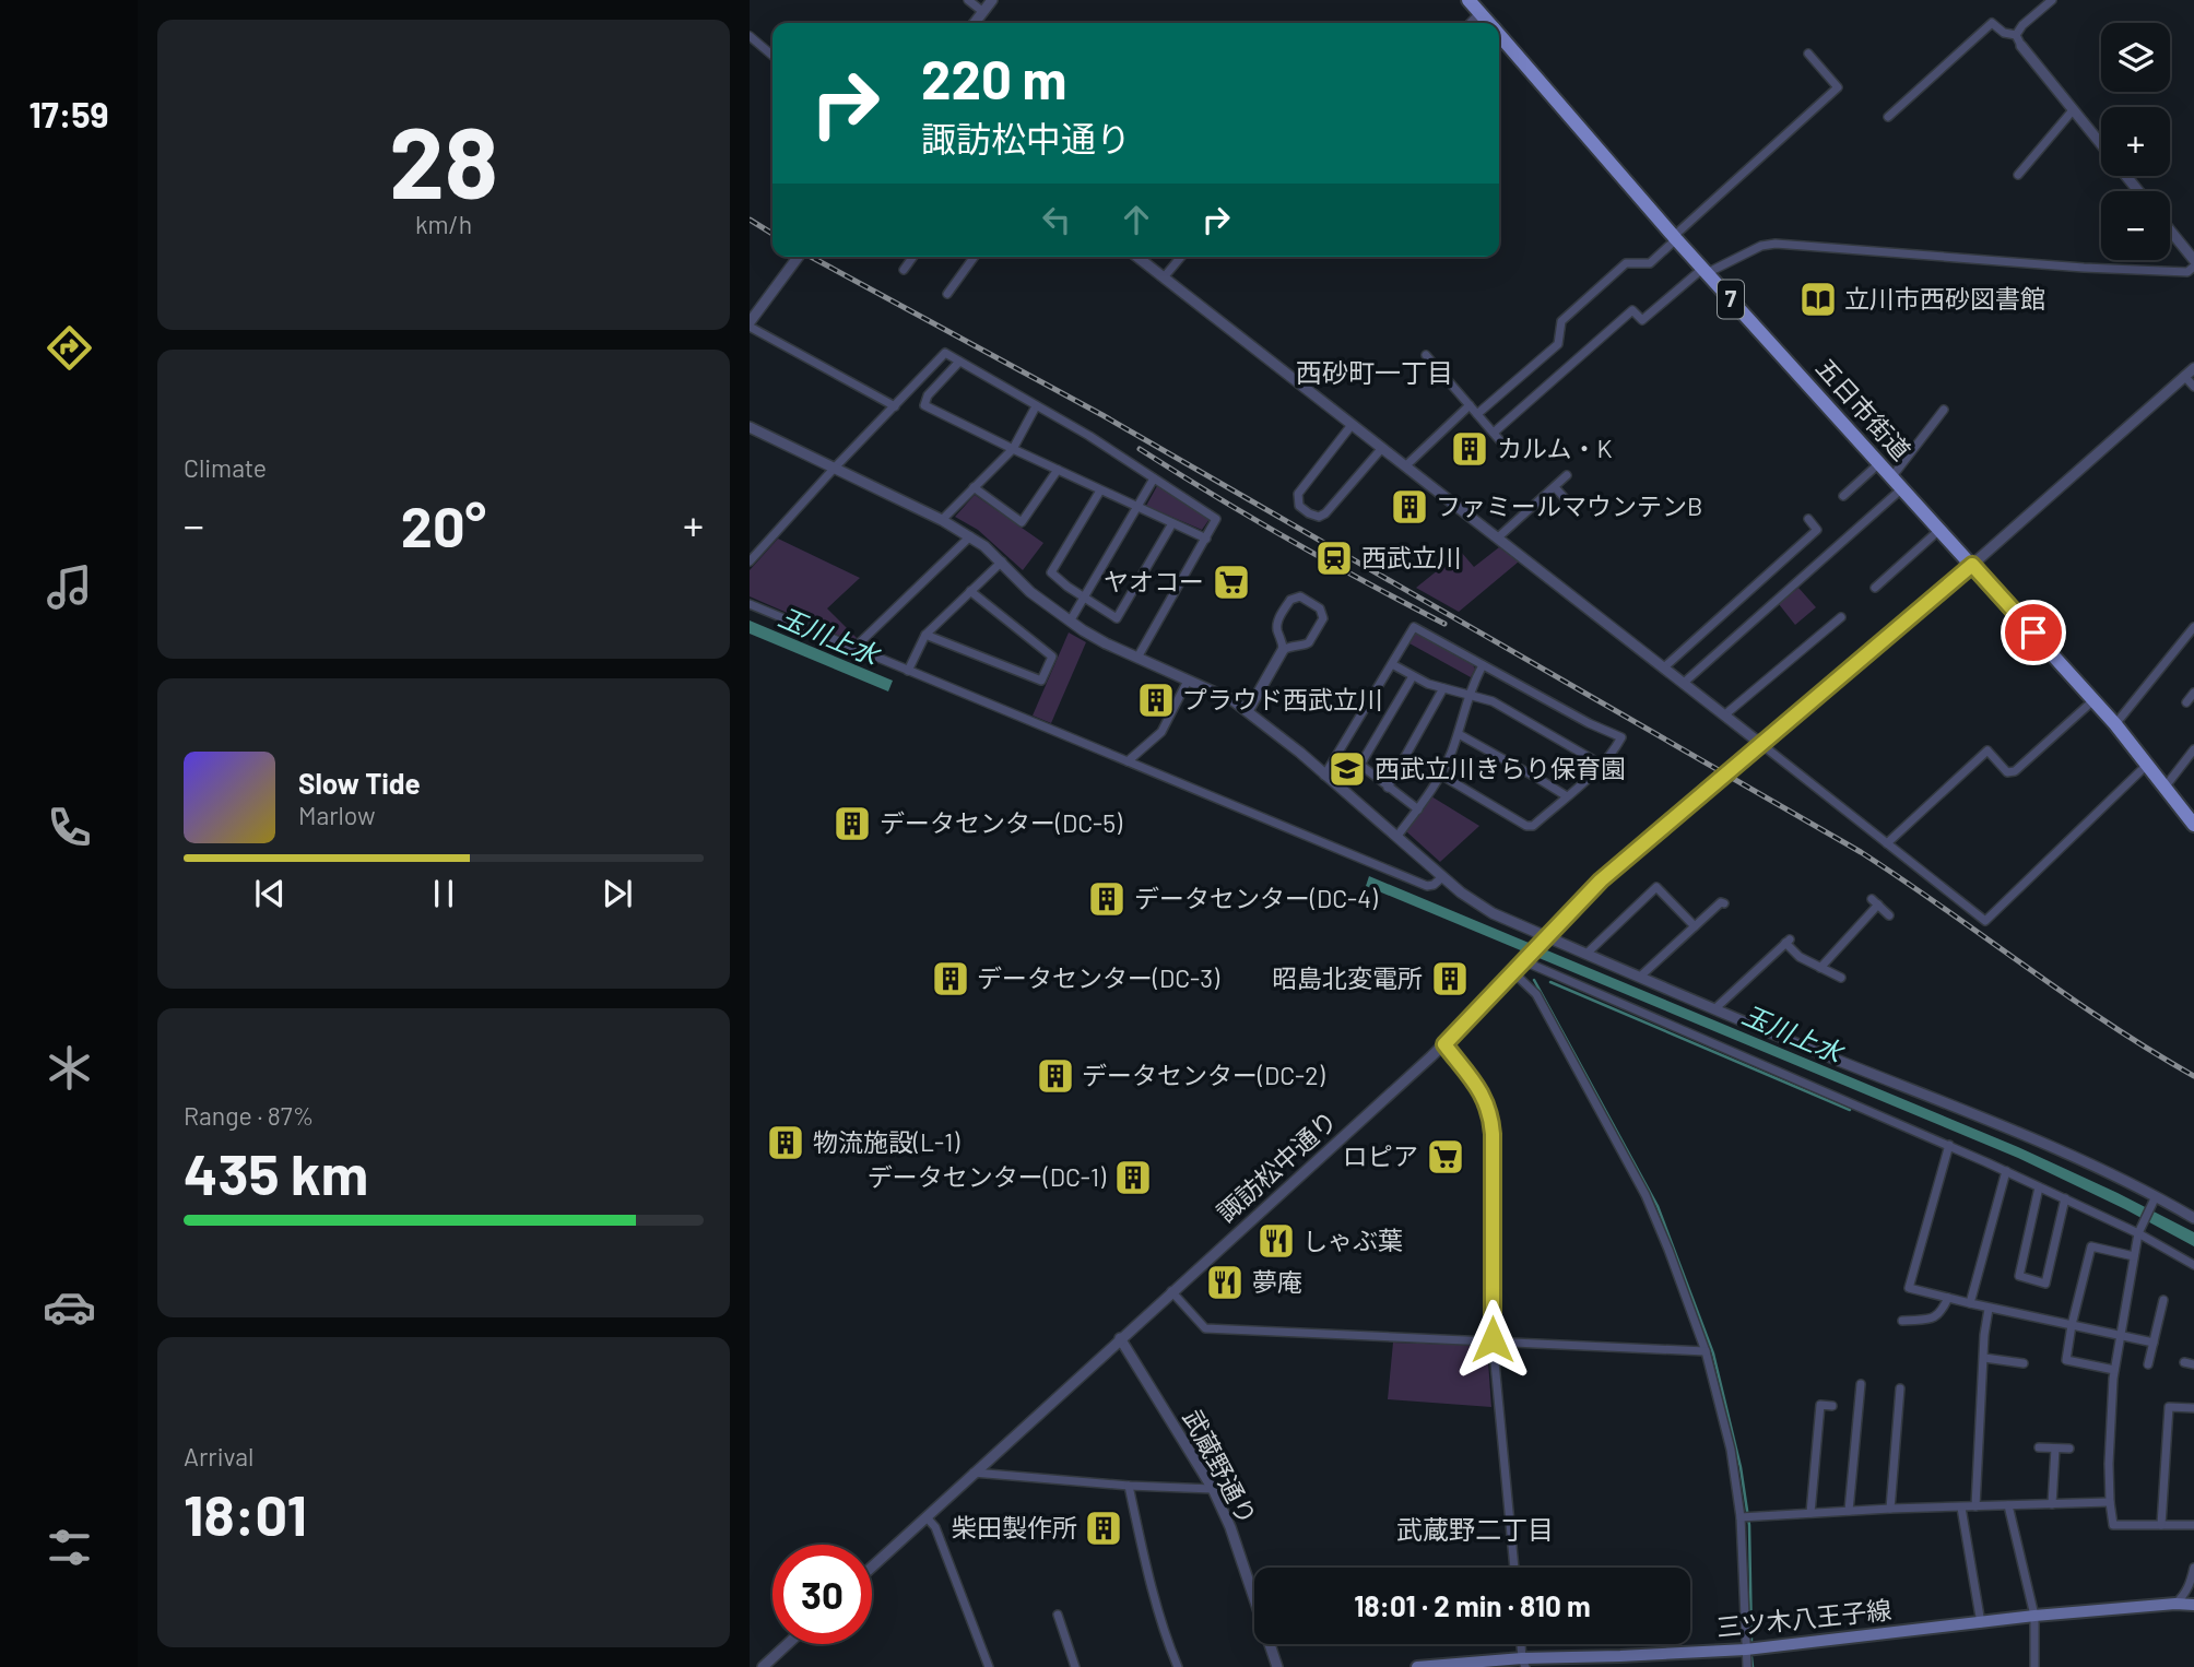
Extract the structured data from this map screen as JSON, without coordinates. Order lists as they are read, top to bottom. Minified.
{"streets":{"main road":["7","五日市街道","三ツ木八王子線"],"street":["諏訪松中通り","武蔵野通り"]},"crossings":[["五日市街道","諏訪松中通り"],["諏訪松中通り","武蔵野通り"]],"districts":["西砂町一丁目","武蔵野二丁目"],"water":["玉川上水"],"places":{"library":["立川市西砂図書館"],"building":["カルム・K","ファミールマウンテンB","プラウド西武立川","データセンター(DC-5)","データセンター(DC-4)","データセンター(DC-3)","昭島北変電所","データセンター(DC-2)","物流施設(L-1)","データセンター(DC-1)","柴田製作所"],"station":["西武立川"],"supermarket":["ヤオコー","ロピア"],"school or university":["西武立川きらり保育園"],"restaurant":["しゃぶ葉","夢庵"]},"page":{"tabs":"17:59","tile":[["28","km/h"],"Climate",["Range · 87%","435 km"],["Arrival","18:01"]],"map_buttons":["+","−"],"turn":["220 m","諏訪松中通り"],"heat":["−","20°","+"],"song":["Slow Tide","Marlow"],"limit":"30","trip":"18:01 · 2 min · 810 m"}}
